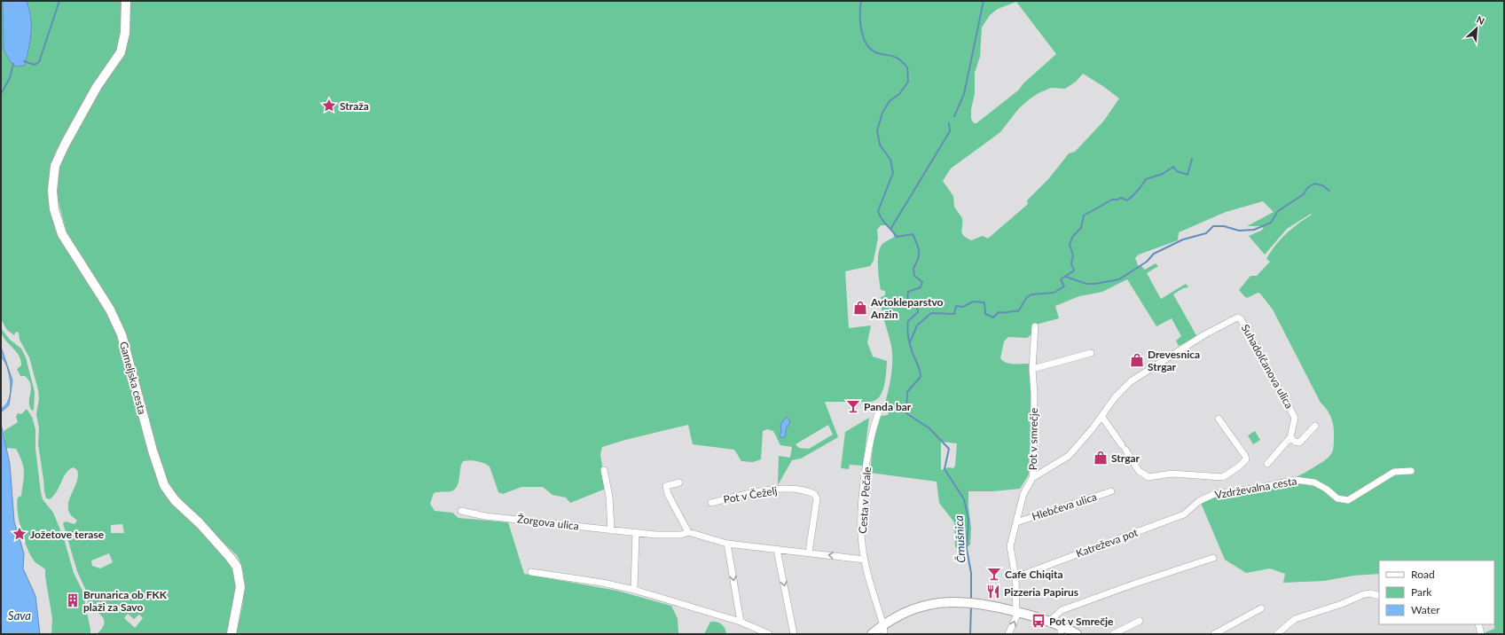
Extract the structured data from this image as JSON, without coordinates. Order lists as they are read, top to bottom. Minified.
{"streets":{"street":["Suhadolčanova ulica","Gameljska cesta","Pot v smrečje","Vzdrževalna cesta","Pot v Čeželj","Cesta v Pečale","Hlebčeva ulica","Žorgova ulica","Katreževa pot"]},"crossings":[["Suhadolčanova ulica","Pot v smrečje"],["Pot v smrečje","Hlebčeva ulica"],["Pot v smrečje","Katreževa pot"],["Vzdrževalna cesta","Katreževa pot"],["Pot v Čeželj","Žorgova ulica"],["Cesta v Pečale","Žorgova ulica"]],"water":["Črnušnica","Sava"],"places":{"place":["Straža","Jožetove terase"],"shop":["Avtokleparstvo Anžin","Drevesnica Strgar","Strgar"],"bar":["Panda bar","Cafe Chiqita"],"restaurant":["Pizzeria Papirus"],"building":["Brunarica ob FKK plaži za Savo"],"bus stop":["Pot v Smrečje"]},"legend":["Road","Park","Water"],"north":"top right"}
